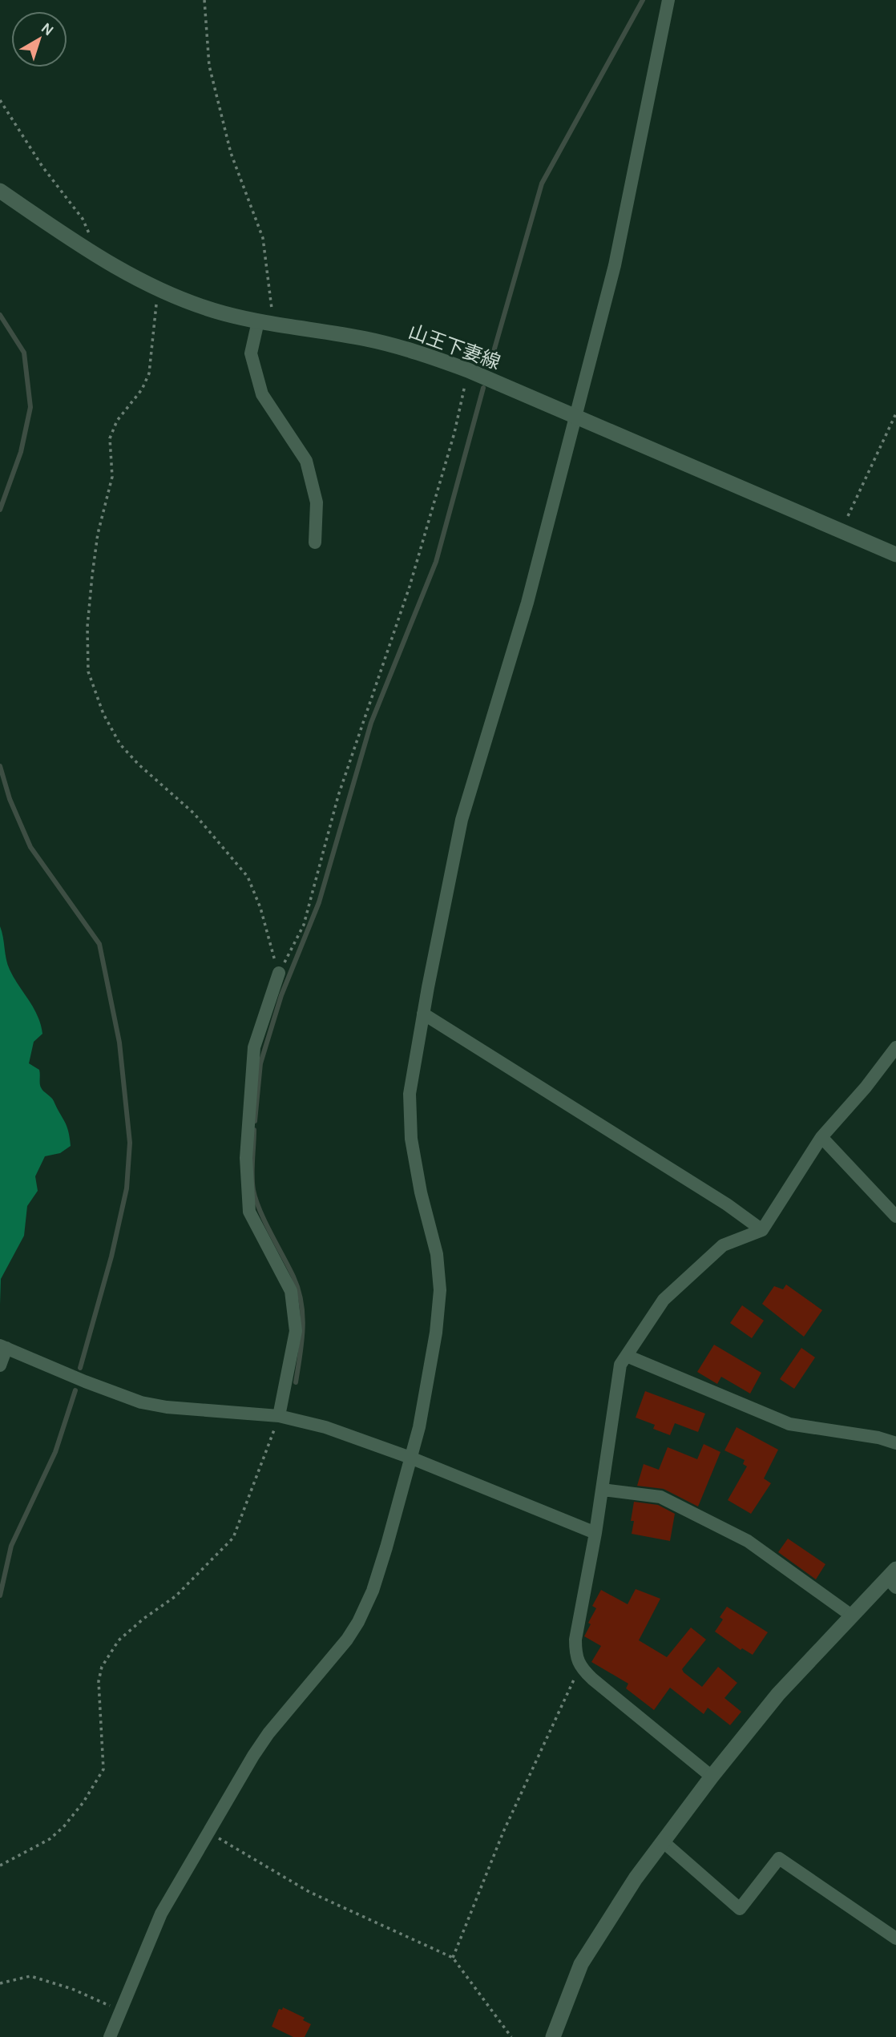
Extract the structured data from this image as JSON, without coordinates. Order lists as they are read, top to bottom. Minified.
{"streets":{"main road":["山王下妻線"]},"north":"top right"}
